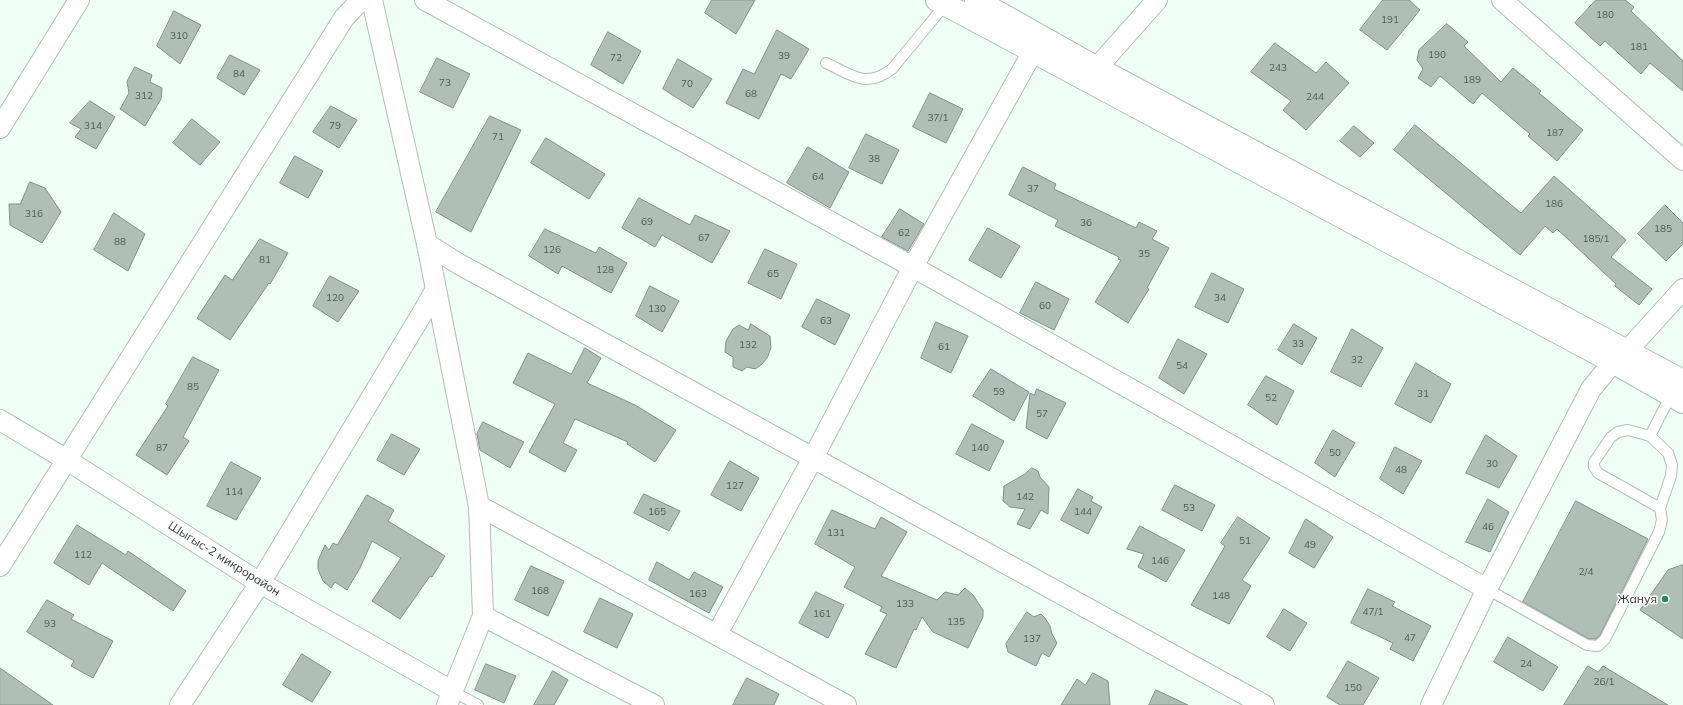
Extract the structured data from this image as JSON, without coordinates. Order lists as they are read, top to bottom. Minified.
{"streets":{"street":["Шыгыс-2 микрорайон"]},"places":["Жануя"],"house_numbers":["180","191","310","181","190","39","72","243","84","189","73","70","68","312","244","37/1","314","79","187","71","38","64","37","186","316","69","36","185","62","67","185/1","88","126","35","81","128","65","120","34","60","130","63","33","132","61","32","54","85","59","31","52","57","87","140","50","30","48","127","114","142","53","165","144","46","131","51","49","112","146","2/4","168","163","148","133","47/1","161","135","93","47","137","24","26/1","150"]}
